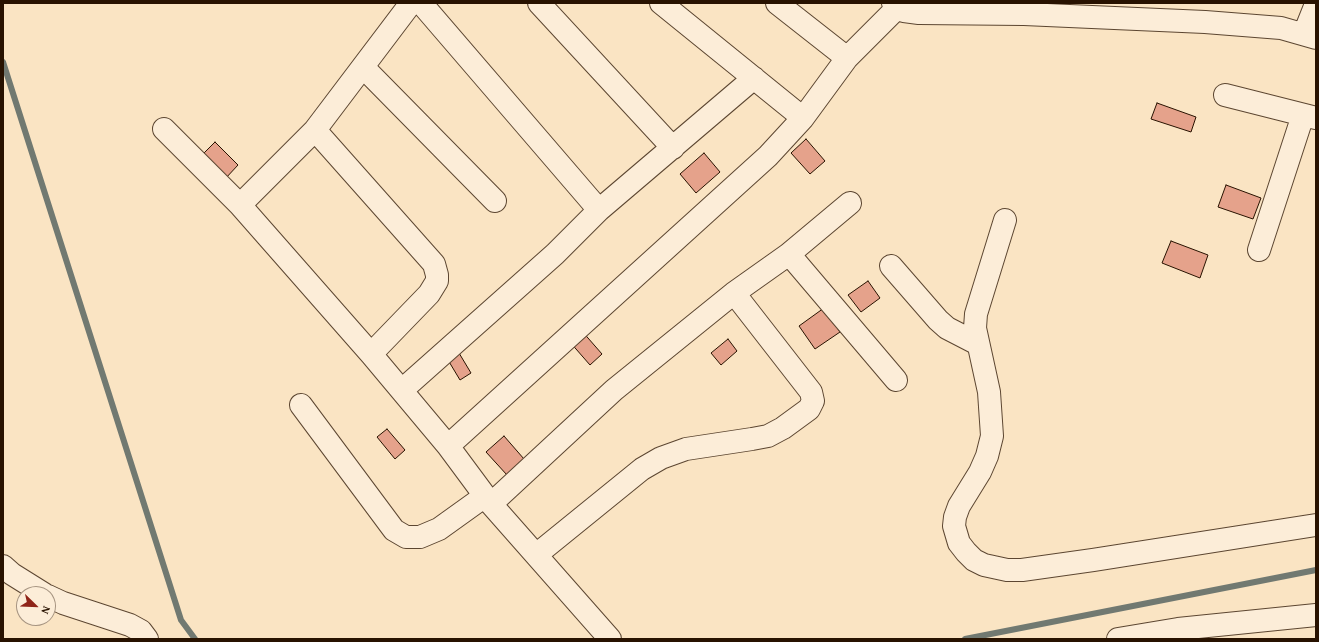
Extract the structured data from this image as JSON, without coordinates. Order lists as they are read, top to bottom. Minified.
{"north":"bottom right"}
